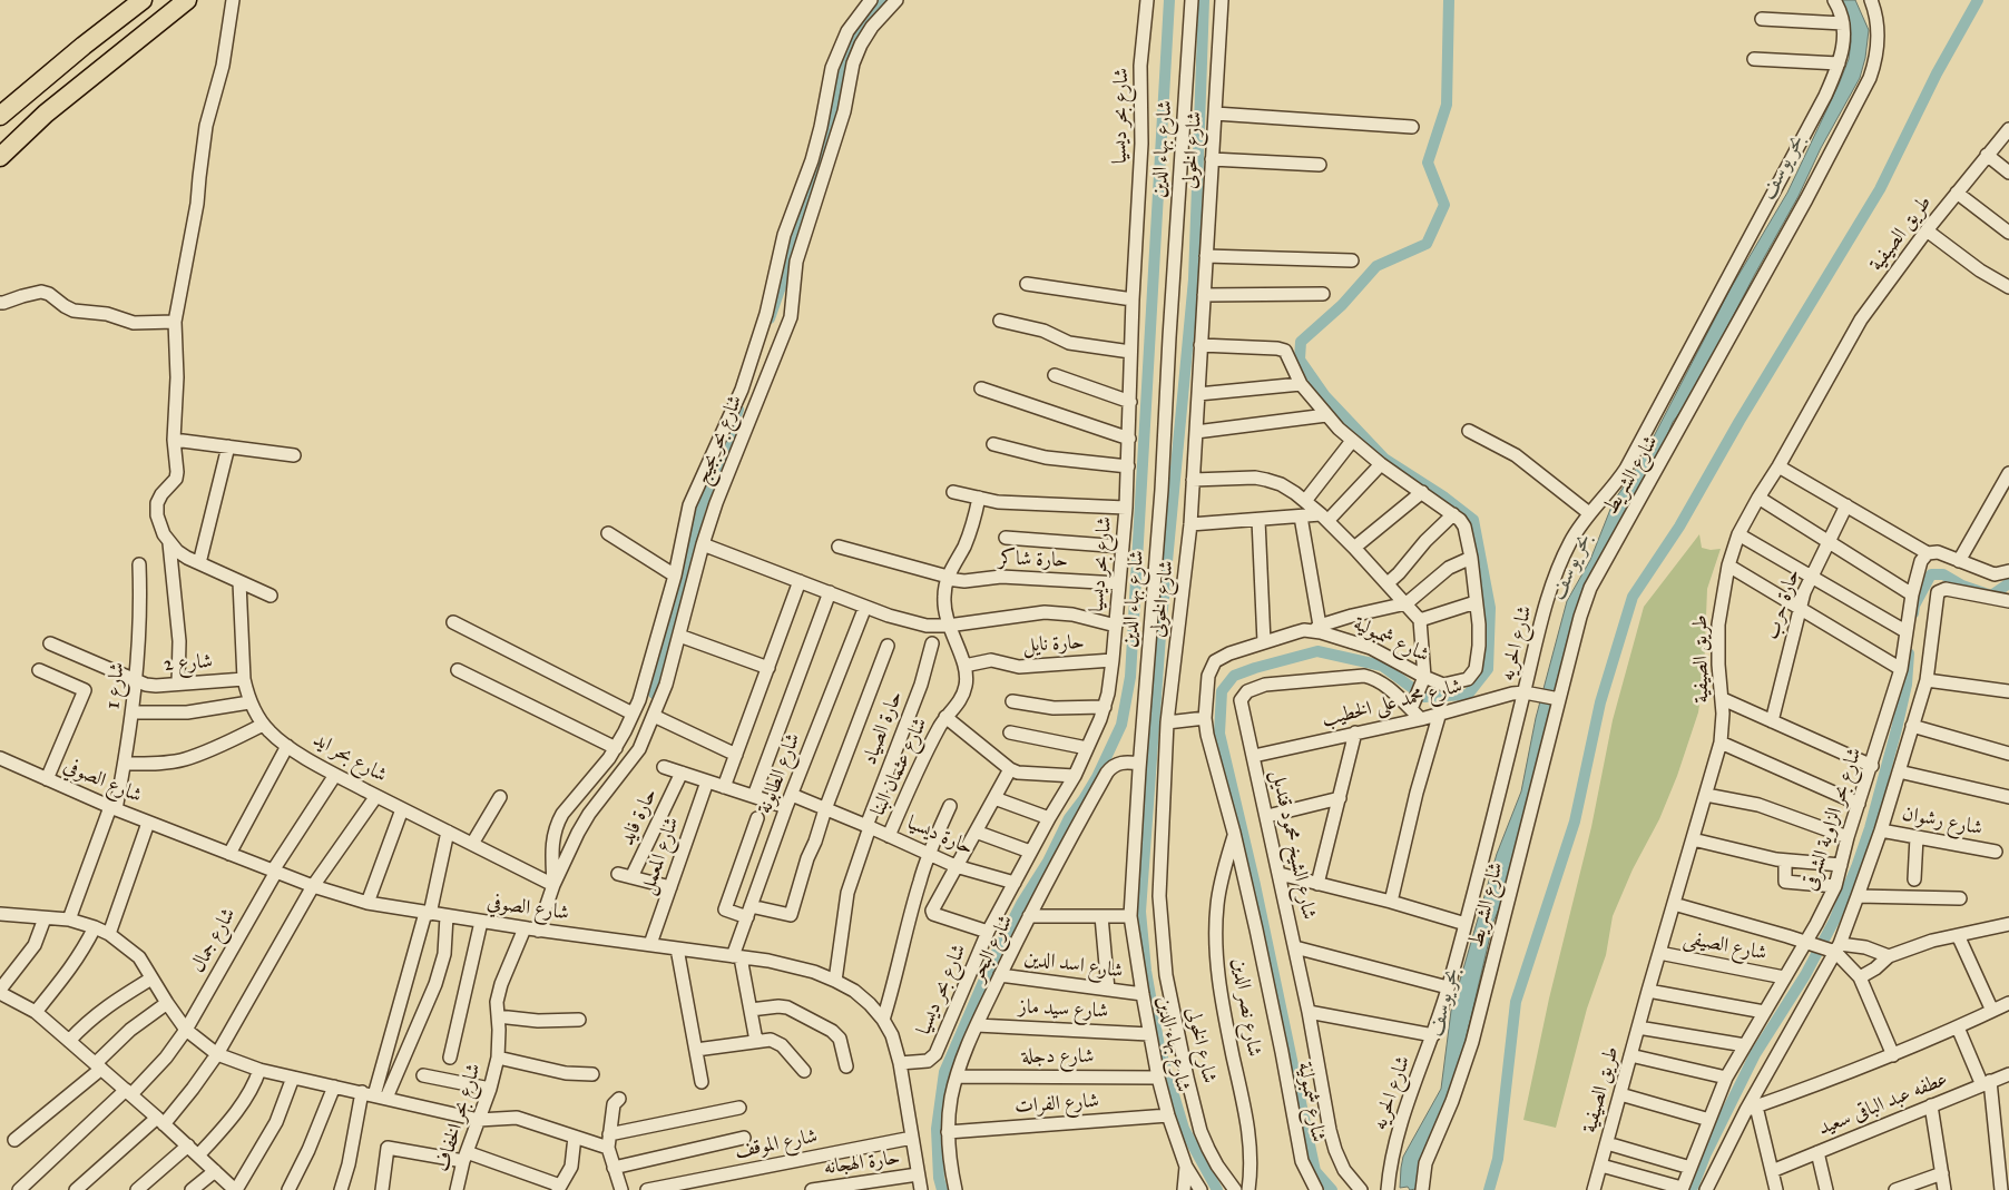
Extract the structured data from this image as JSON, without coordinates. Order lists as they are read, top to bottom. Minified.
{"streets":{"street":["شارع بحر ديسيا","شارع بهاء الدين","شارع الخولى","طريق الصيفية","شارع بحر بجيج","شارع الشريط","حارة شاكر","حارة حرب","شارع شمبولية","شارع الحريه","حارة نايل","شارع 2","شارع 1","شارع محمد على الخطيب","حارة الصياد","شارع بحر ايد","شارع عثمان البنا","شارع الطابونة","شارع الصوفي","حارة فايد","شارع بحر الزاوية الشرقى","شارع رشوان","حارة ديسيا","شارع الشيخ محمود قنديل","شارع المعمل","شارع جمال","شارع الصيفى","شارع البحر","شارع اسد الدين","شارع نصر الدين","شارع سيد ماز","شارع دجلة","شارع الفرات","عطفه عبد الباقى سعيد","شارع بحر الخفاف","شارع الموقف","حارة الهجانه"]},"crossings":[["شارع بحر ديسيا","حارة شاكر"],["شارع بحر ديسيا","حارة نايل"],["شارع بحر ديسيا","شارع الصوفي"],["شارع بحر ديسيا","حارة ديسيا"],["شارع بهاء الدين","شارع البحر"],["شارع بهاء الدين","شارع اسد الدين"],["شارع بهاء الدين","شارع سيد ماز"],["شارع بهاء الدين","شارع دجلة"],["شارع بهاء الدين","شارع الفرات"],["شارع الخولى","شارع شمبولية"],["طريق الصيفية","شارع الصيفى"],["شارع بحر بجيج","شارع بحر ايد"],["شارع بحر بجيج","شارع الصوفي"],["شارع الشريط","شارع محمد على الخطيب"],["حارة شاكر","شارع عثمان البنا"],["شارع شمبولية","شارع نصر الدين"],["شارع الحريه","شارع محمد على الخطيب"],["حارة نايل","شارع عثمان البنا"],["شارع 2","شارع 1"],["شارع 2","شارع بحر ايد"],["شارع 1","شارع الصوفي"],["شارع محمد على الخطيب","شارع الشيخ محمود قنديل"],["حارة الصياد","شارع الصوفي"],["حارة الصياد","حارة ديسيا"],["شارع بحر ايد","شارع جمال"],["شارع عثمان البنا","حارة ديسيا"],["شارع الطابونة","شارع الصوفي"],["شارع الطابونة","حارة ديسيا"],["شارع الصوفي","شارع المعمل"],["شارع الصوفي","شارع جمال"],["شارع الصوفي","شارع بحر الخفاف"],["شارع الصوفي","شارع الموقف"],["شارع الصوفي","حارة الهجانه"],["حارة فايد","حارة ديسيا"],["شارع بحر الزاوية الشرقى","شارع الصيفى"],["حارة ديسيا","شارع المعمل"],["شارع البحر","شارع اسد الدين"],["شارع البحر","شارع سيد ماز"],["شارع البحر","شارع دجلة"],["شارع البحر","شارع الفرات"]],"water":["بحر يوسف"]}
